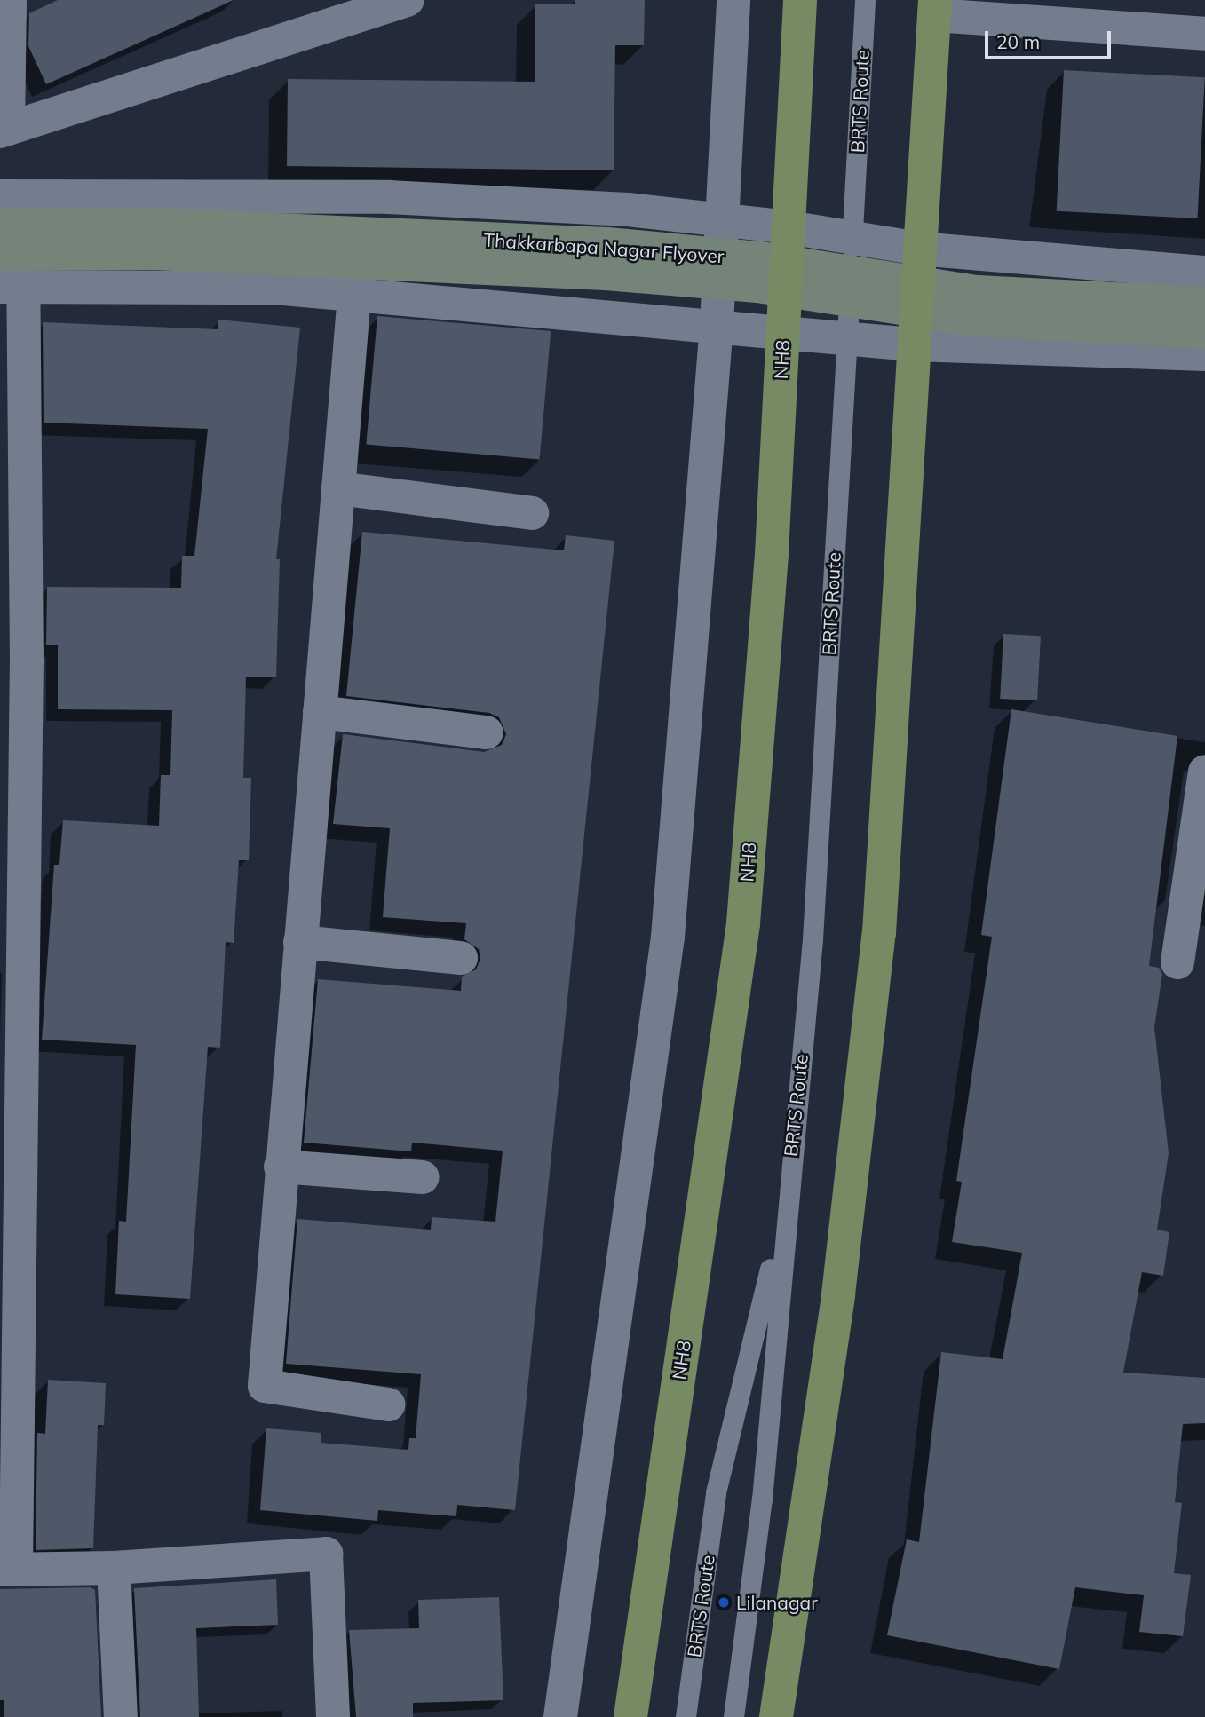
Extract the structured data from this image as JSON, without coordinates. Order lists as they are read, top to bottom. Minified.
{"streets":{"main road":["Thakkarbapa Nagar Flyover","NH8"],"lane":["BRTS Route"]},"places":["Lilanagar"],"scale_bar":"20 m"}
